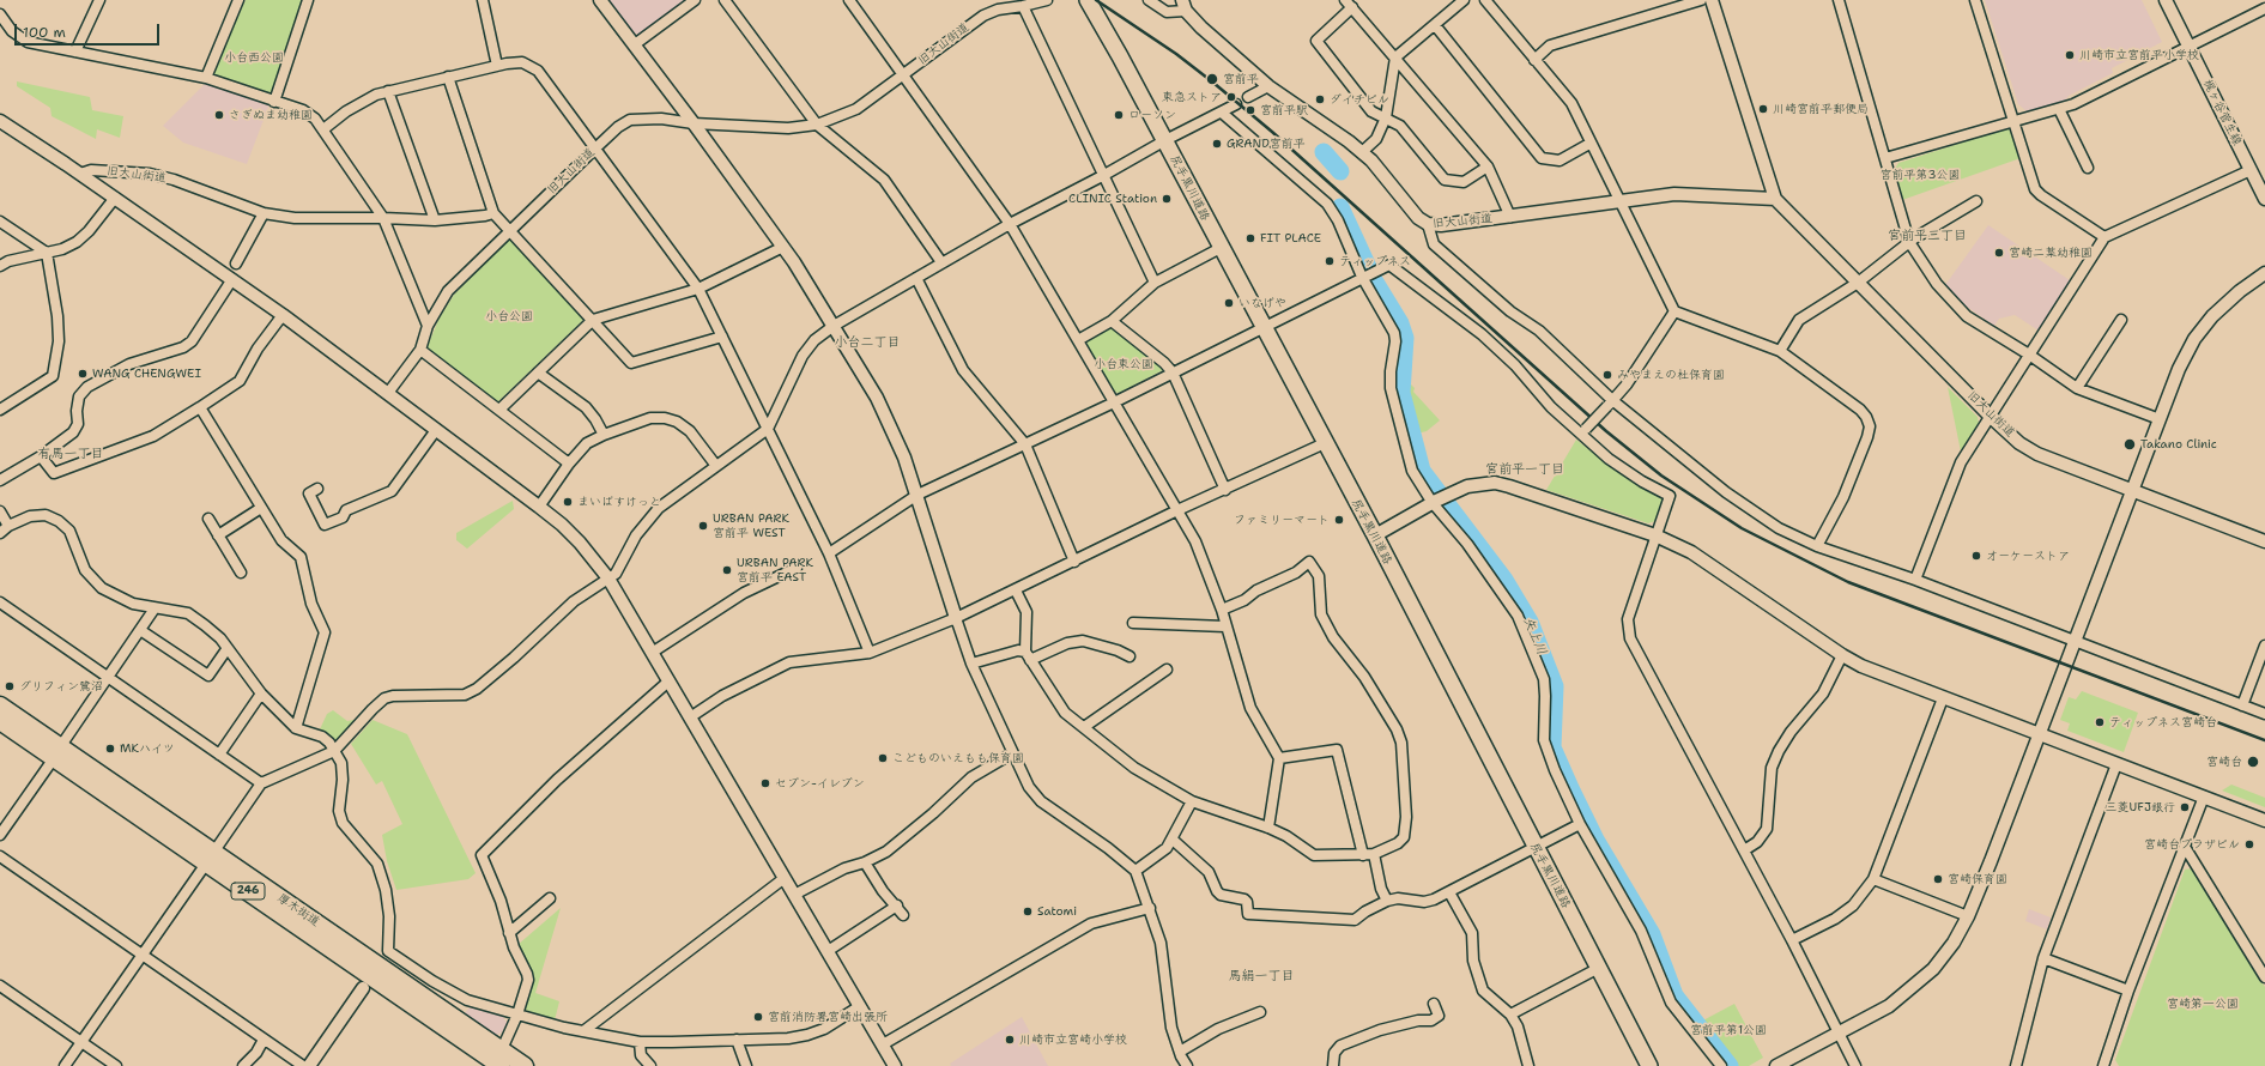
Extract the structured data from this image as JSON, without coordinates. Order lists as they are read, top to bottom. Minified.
{"streets":{"highway":["246","厚木街道"],"main road":["尻手黒川道路"],"street":["旧大山街道","梶ヶ谷菅生線"]},"districts":["宮前平三丁目","小台二丁目","有馬一丁目","宮前平一丁目","馬絹一丁目"],"water":["矢上川"],"parks":["小台西公園","宮前平第3公園","小台公園","小台東公園","宮崎第一公園","宮前平第1公園"],"places":["川崎市立宮前平小学校","宮前平","東急ストア","ダイチビル","川崎宮前平郵便局","宮前平駅","さぎぬま幼稚園","ローソン","GRAND宮前平","CLINIC Station","FIT PLACE","宮崎二葉幼稚園","ティップネス","いなげや","WANG CHENGWEI","みやまえの杜保育園","Takano Clinic","まいばすけっと","ファミリーマート","URBAN PARK 宮前平 WEST","オーケーストア","URBAN PARK 宮前平 EAST","グリフィン鷺沼","ティップネス宮崎台","MKハイツ","こどものいえもも保育園","宮崎台","セブン-イレブン","三菱UFJ銀行","宮崎台プラザビル","宮崎保育園","Satomi","宮前消防署宮崎出張所","川崎市立宮崎小学校"],"scale_bar":"100 m"}
